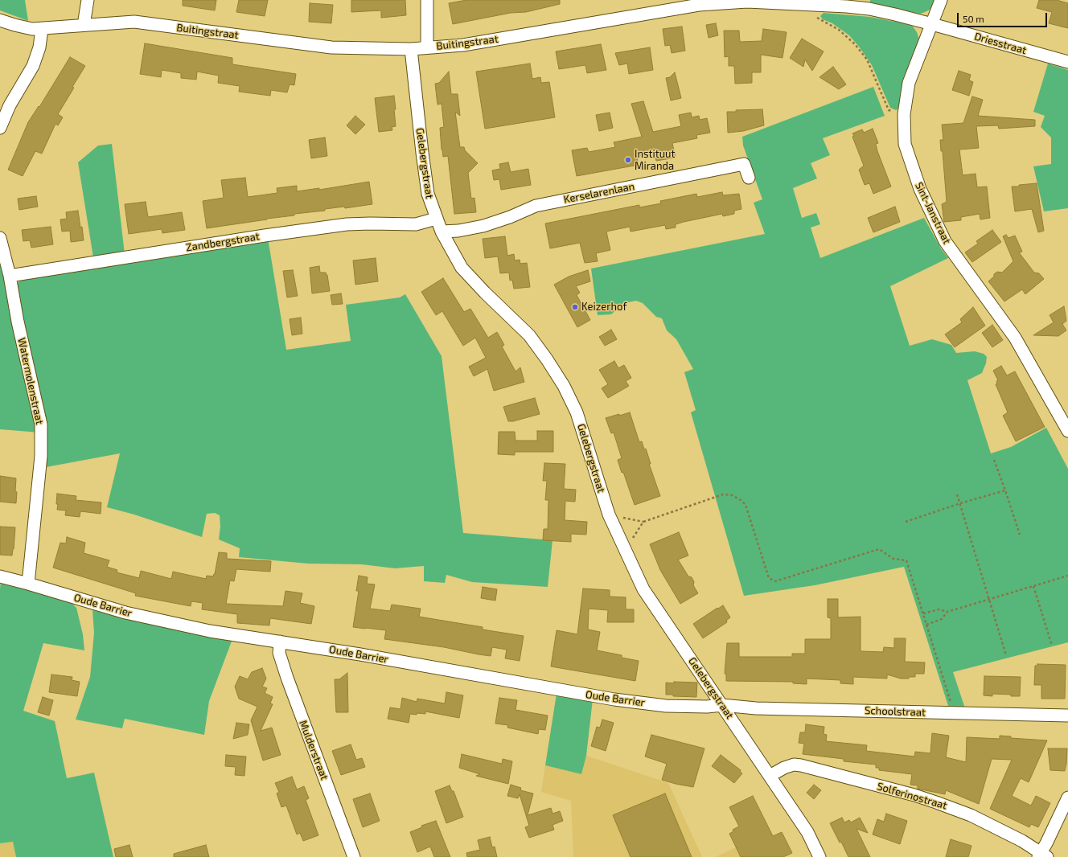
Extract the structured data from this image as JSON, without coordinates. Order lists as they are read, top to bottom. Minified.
{"streets":{"street":["Buitingstraat","Driesstraat","Gelebergstraat","Kerselarenlaan","Sint-Janstraat","Zandbergstraat","Watermolenstraat","Oude Barrier","Schoolstraat","Mulderstraat","Solferinostraat"]},"crossings":[["Buitingstraat","Driesstraat"],["Buitingstraat","Gelebergstraat"],["Buitingstraat","Sint-Janstraat"],["Driesstraat","Sint-Janstraat"],["Gelebergstraat","Kerselarenlaan"],["Gelebergstraat","Zandbergstraat"],["Gelebergstraat","Oude Barrier"],["Gelebergstraat","Schoolstraat"],["Gelebergstraat","Solferinostraat"],["Zandbergstraat","Watermolenstraat"],["Watermolenstraat","Oude Barrier"],["Oude Barrier","Schoolstraat"],["Oude Barrier","Mulderstraat"]],"places":["Instituut Miranda","Keizerhof"],"scale_bar":"50 m"}
